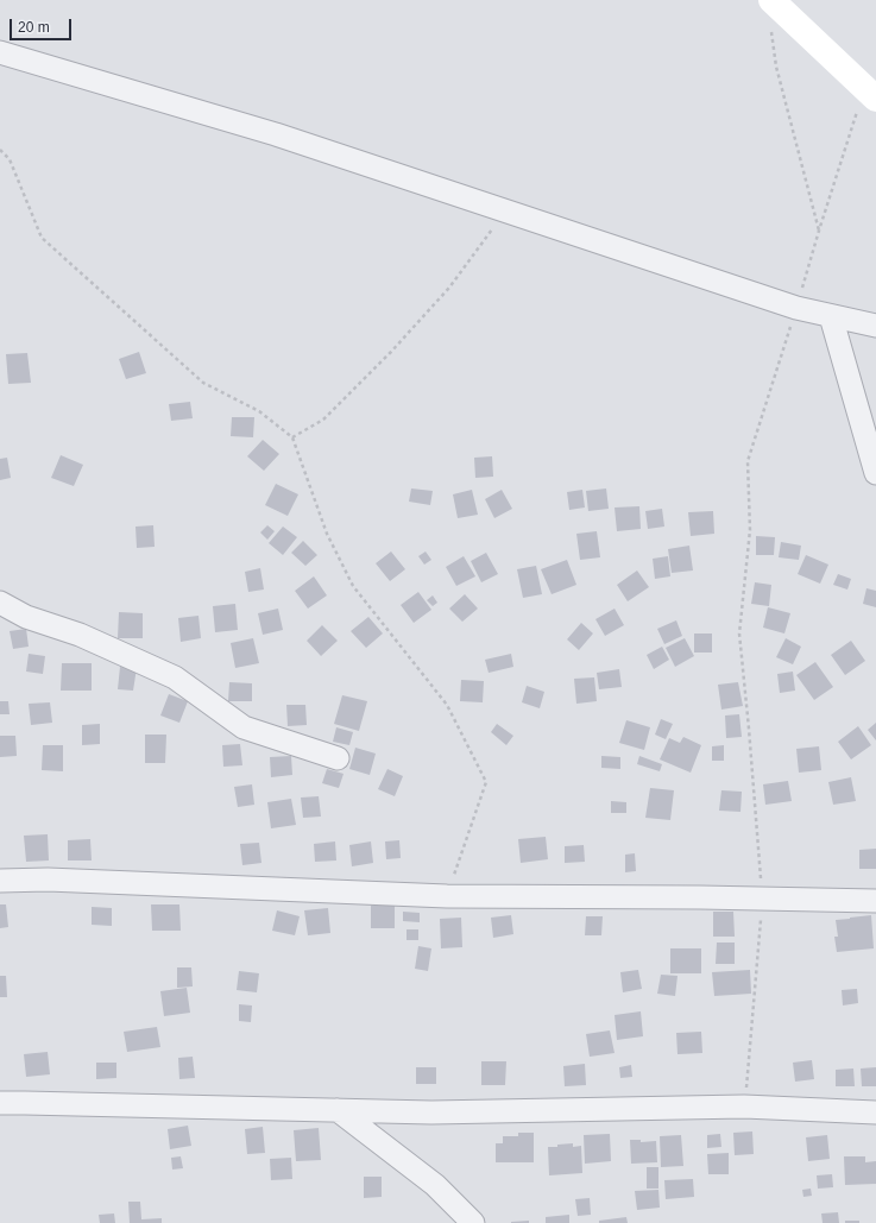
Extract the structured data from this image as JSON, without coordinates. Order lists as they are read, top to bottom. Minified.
{"scale_bar":"20 m"}
